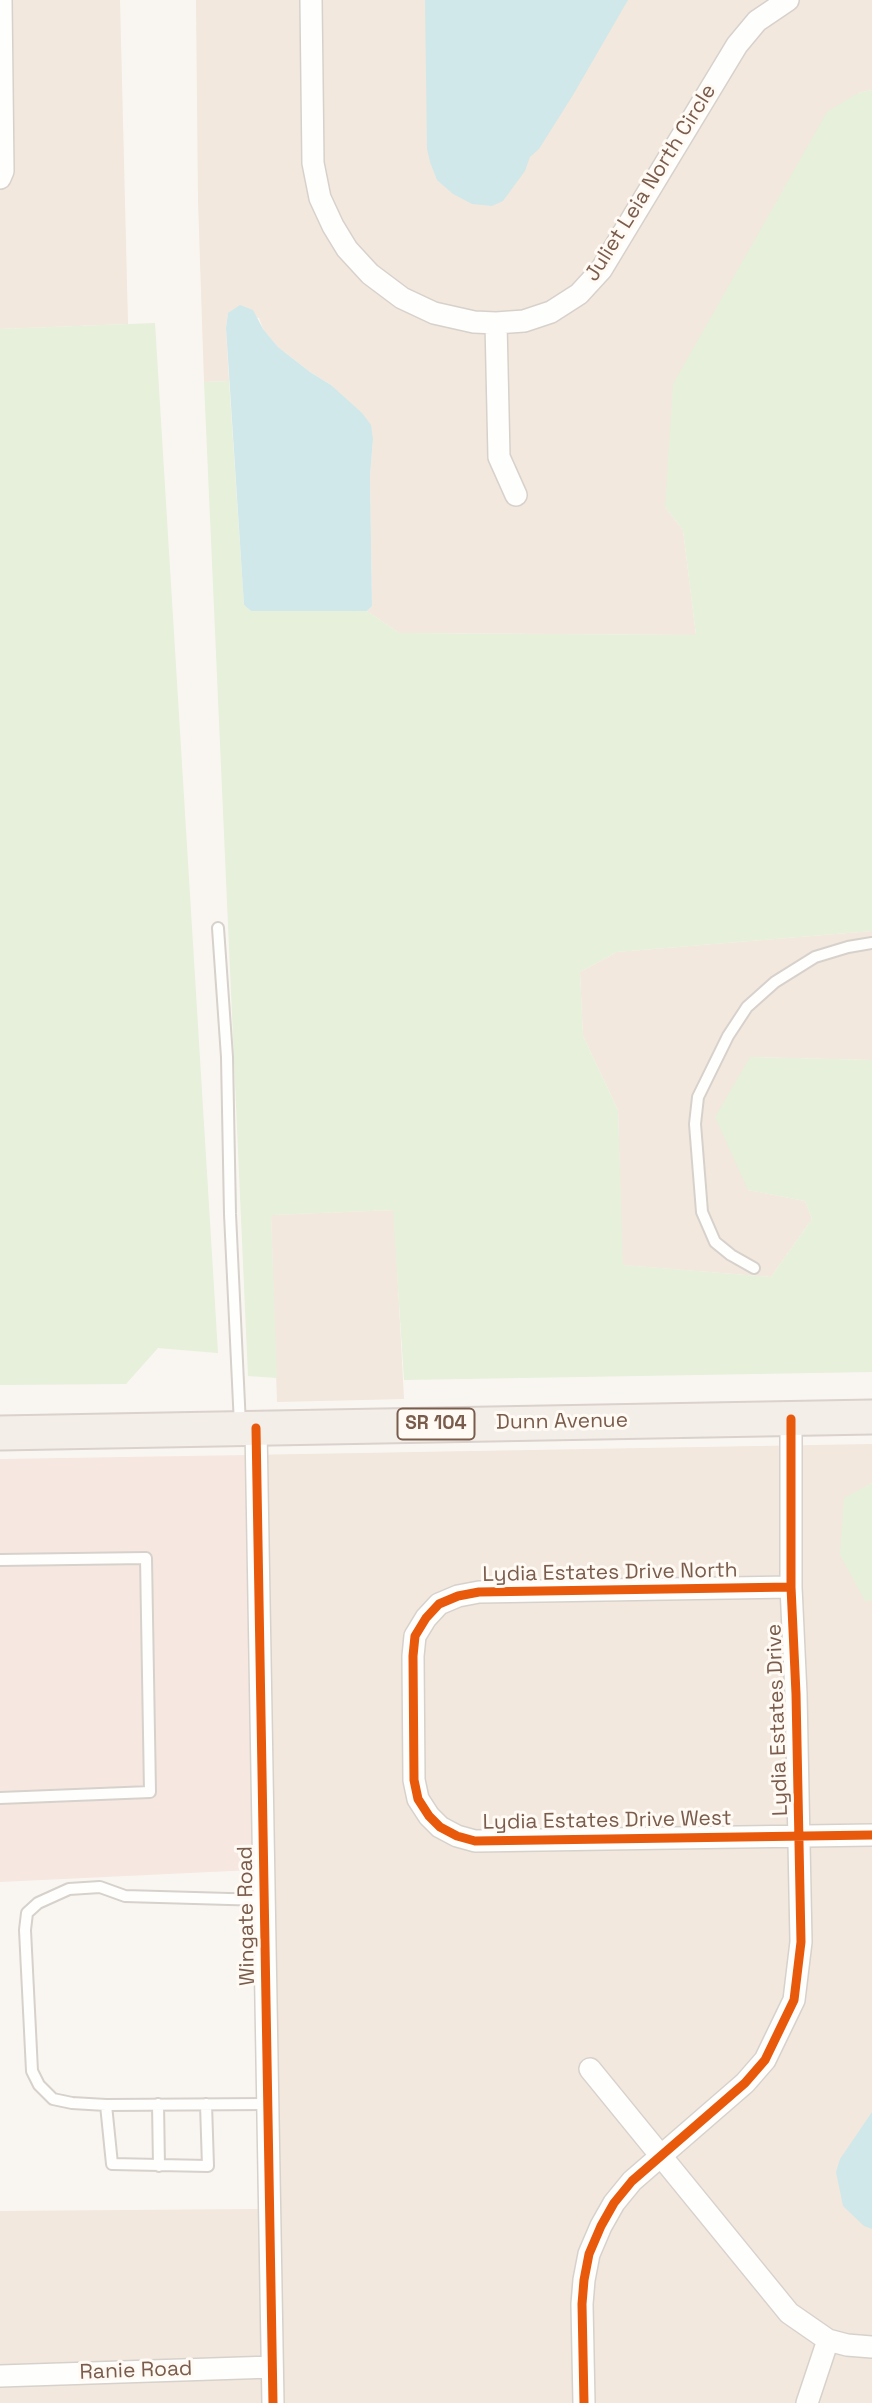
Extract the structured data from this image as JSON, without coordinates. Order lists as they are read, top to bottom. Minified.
{"streets":{"main road":["Dunn Avenue","SR 104"],"street":["Juliet Leia North Circle","Lydia Estates Drive North","Lydia Estates Drive","Lydia Estates Drive West","Wingate Road","Ranie Road"]},"crossings":[["Dunn Avenue","Lydia Estates Drive"],["Dunn Avenue","Wingate Road"],["Lydia Estates Drive North","Lydia Estates Drive"],["Lydia Estates Drive North","Lydia Estates Drive West"],["Lydia Estates Drive","Lydia Estates Drive West"],["Wingate Road","Ranie Road"]]}
